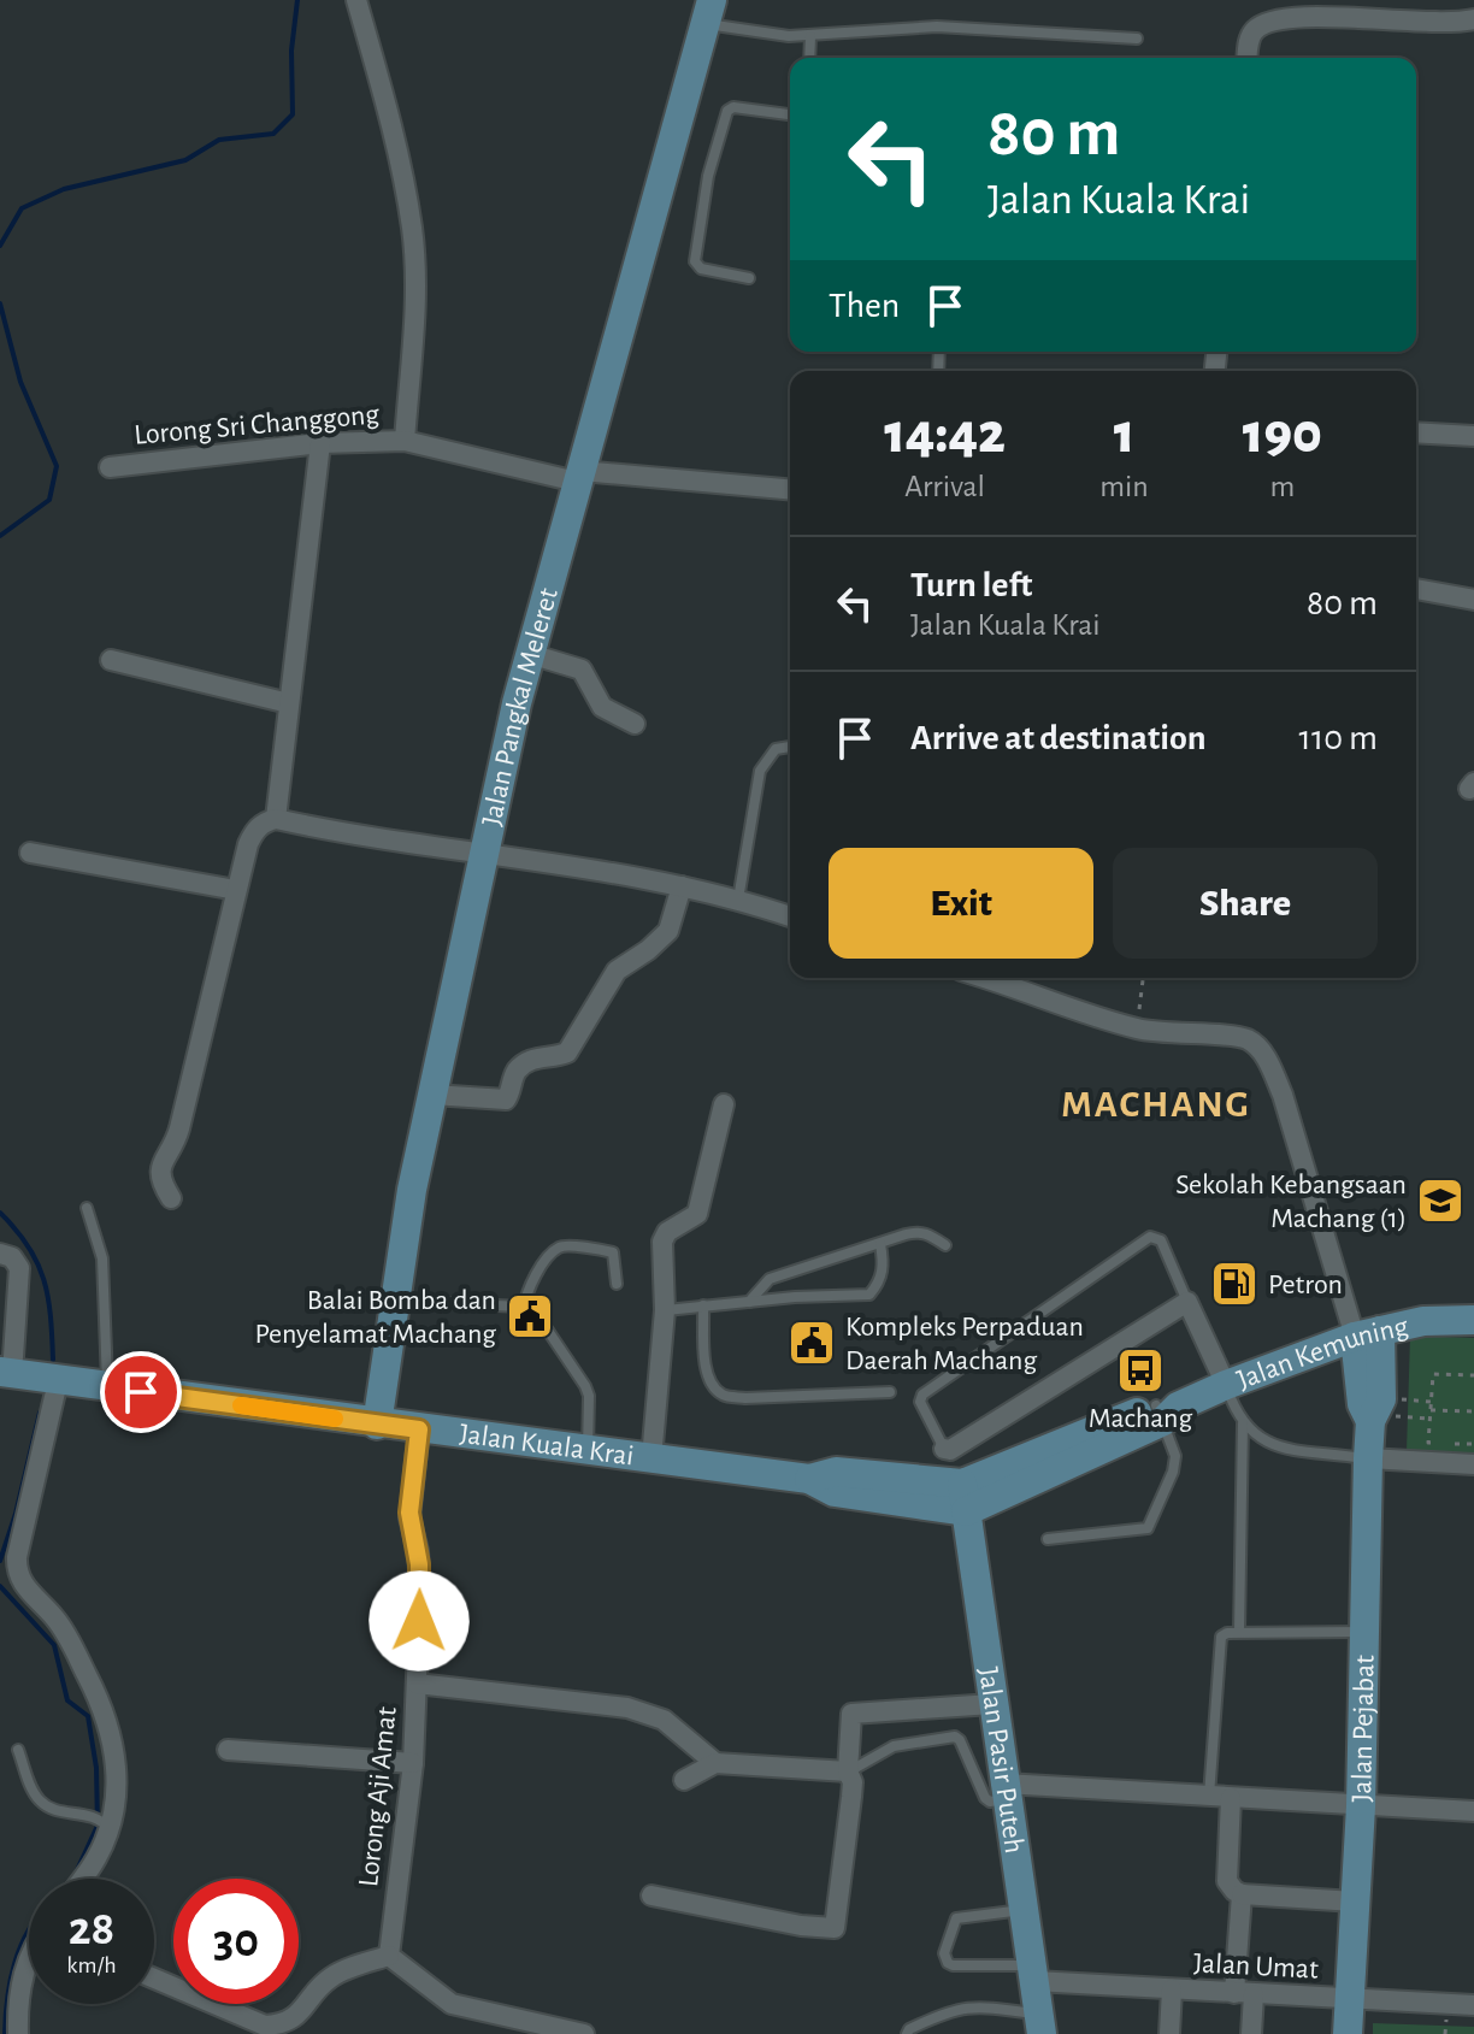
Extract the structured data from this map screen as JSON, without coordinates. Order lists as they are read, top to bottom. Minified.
{"streets":{"main road":["Jalan Pangkal Meleret","Jalan Kemuning","Jalan Kuala Krai","Jalan Pejabat","Jalan Pasir Puteh"],"street":["Lorong Sri Changgong","Lorong Aji Amat","Jalan Umat"]},"crossings":[["Lorong Sri Changgong","Jalan Pangkal Meleret"],["Jalan Pangkal Meleret","Jalan Kuala Krai"],["Jalan Kemuning","Jalan Kuala Krai"],["Jalan Kemuning","Jalan Pejabat"],["Jalan Kemuning","Jalan Pasir Puteh"],["Jalan Kuala Krai","Jalan Pasir Puteh"],["Jalan Kuala Krai","Lorong Aji Amat"],["Jalan Pejabat","Jalan Umat"],["Jalan Pasir Puteh","Jalan Umat"]],"districts":["MACHANG"],"places":{"school or university":["Sekolah Kebangsaan Machang (1)"],"fuel station":["Petron"],"public building":["Balai Bomba dan Penyelamat Machang","Kompleks Perpaduan Daerah Machang"],"bus stop":["Machang"]},"page":{"turn":["80 m","Jalan Kuala Krai"],"then":"Then","eta":["14:42","Arrival","1","min","190","m"],"list":[{"name":"Turn left","note":"Jalan Kuala Krai","value":"80 m"},{"name":"Arrive at destination","value":"110 m"}],"buttons":["Exit","Share"],"speed":"28 km/h","limit":"30"}}
